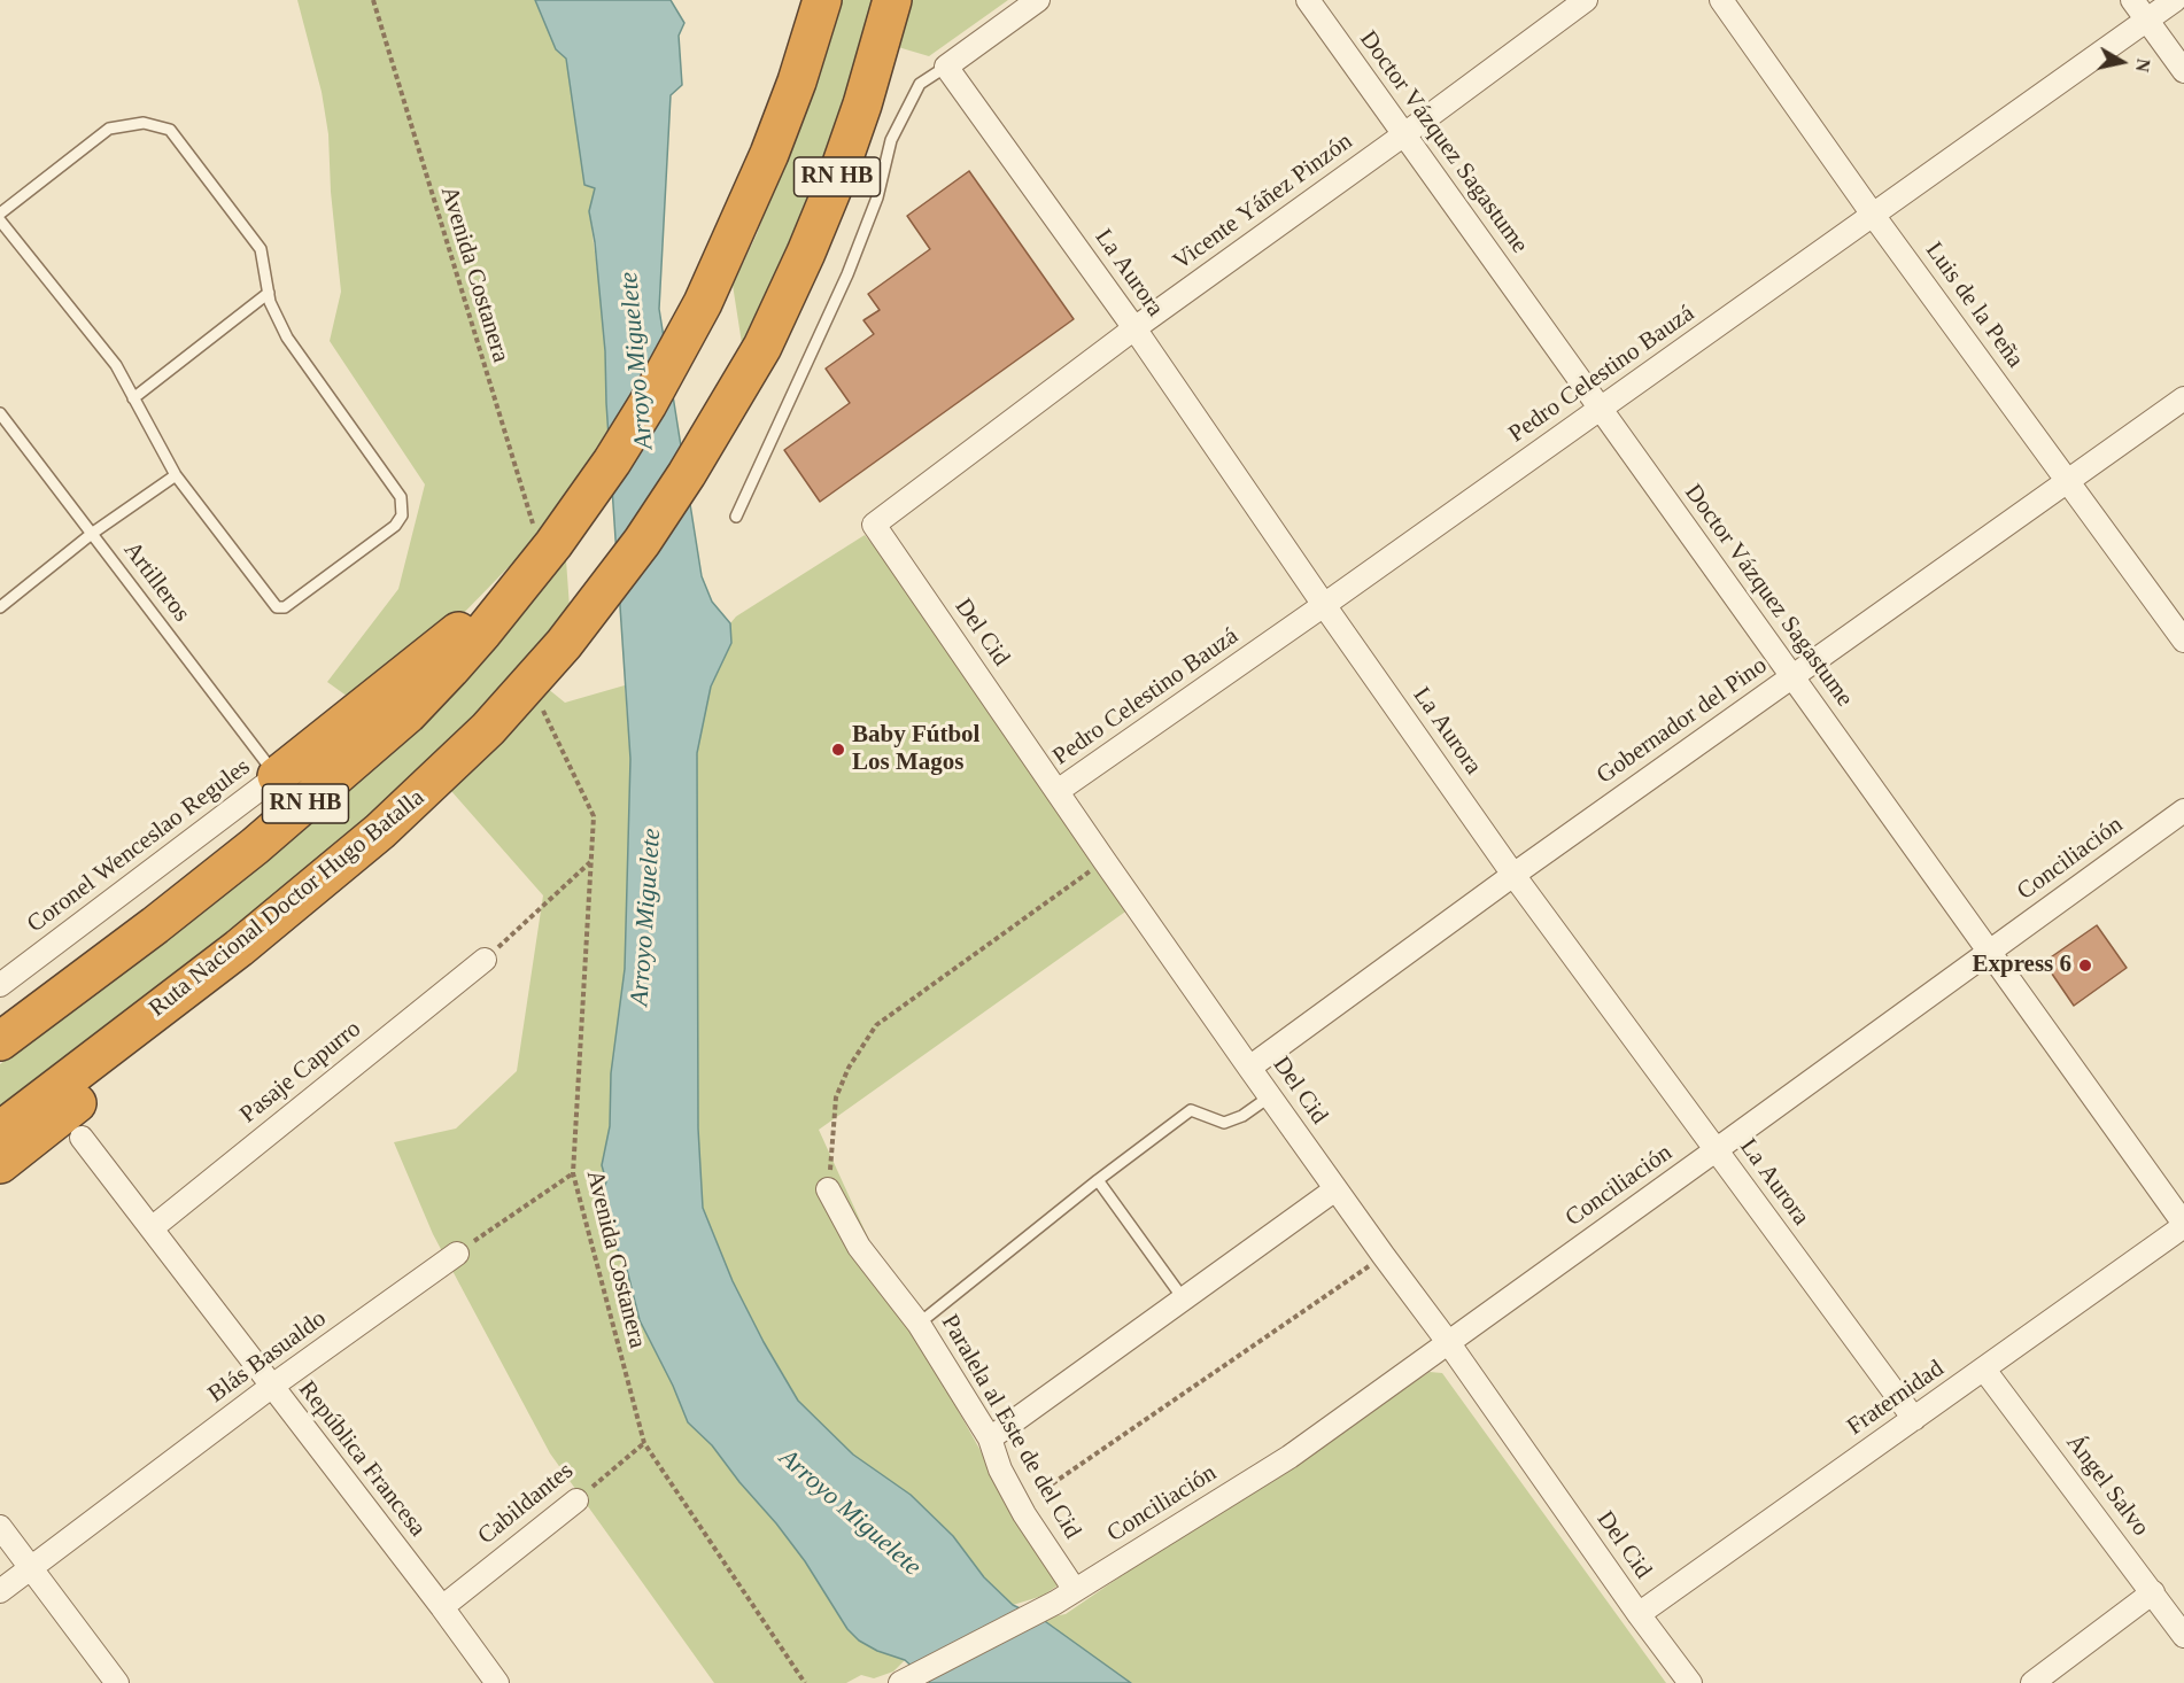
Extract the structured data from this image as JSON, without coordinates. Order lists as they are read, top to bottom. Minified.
{"streets":{"highway":["RN HB","Ruta Nacional Doctor Hugo Batalla"],"street":["Doctor Vázquez Sagastume","Vicente Yáñez Pinzón","La Aurora","Luis de la Peña","Pedro Celestino Bauzá","Del Cid","Gobernador del Pino","Coronel Wenceslao Regules","Conciliación","Pasaje Capurro","Blás Basualdo","Fraternidad","Paralela al Este de del Cid","República Francesa","Ángel Salvo","Cabildantes"],"lane":["Artilleros"],"path":["Avenida Costanera"]},"crossings":[["Doctor Vázquez Sagastume","Vicente Yáñez Pinzón"],["Doctor Vázquez Sagastume","Pedro Celestino Bauzá"],["Doctor Vázquez Sagastume","Gobernador del Pino"],["Doctor Vázquez Sagastume","Conciliación"],["Doctor Vázquez Sagastume","Fraternidad"],["RN HB","Avenida Costanera"],["Vicente Yáñez Pinzón","La Aurora"],["Vicente Yáñez Pinzón","Del Cid"],["La Aurora","Pedro Celestino Bauzá"],["La Aurora","Gobernador del Pino"],["La Aurora","Conciliación"],["La Aurora","Fraternidad"],["Avenida Costanera","Ruta Nacional Doctor Hugo Batalla"],["Avenida Costanera","Cabildantes"],["Luis de la Peña","Pedro Celestino Bauzá"],["Luis de la Peña","Gobernador del Pino"],["Pedro Celestino Bauzá","Del Cid"],["Artilleros","Coronel Wenceslao Regules"],["Del Cid","Gobernador del Pino"],["Del Cid","Conciliación"],["Del Cid","Fraternidad"],["Conciliación","Paralela al Este de del Cid"],["Pasaje Capurro","República Francesa"],["Blás Basualdo","República Francesa"],["Fraternidad","Ángel Salvo"],["República Francesa","Cabildantes"]],"water":["Arroyo Miguelete"],"places":["Baby Fútbol Los Magos","Express 6"],"north":"right"}
